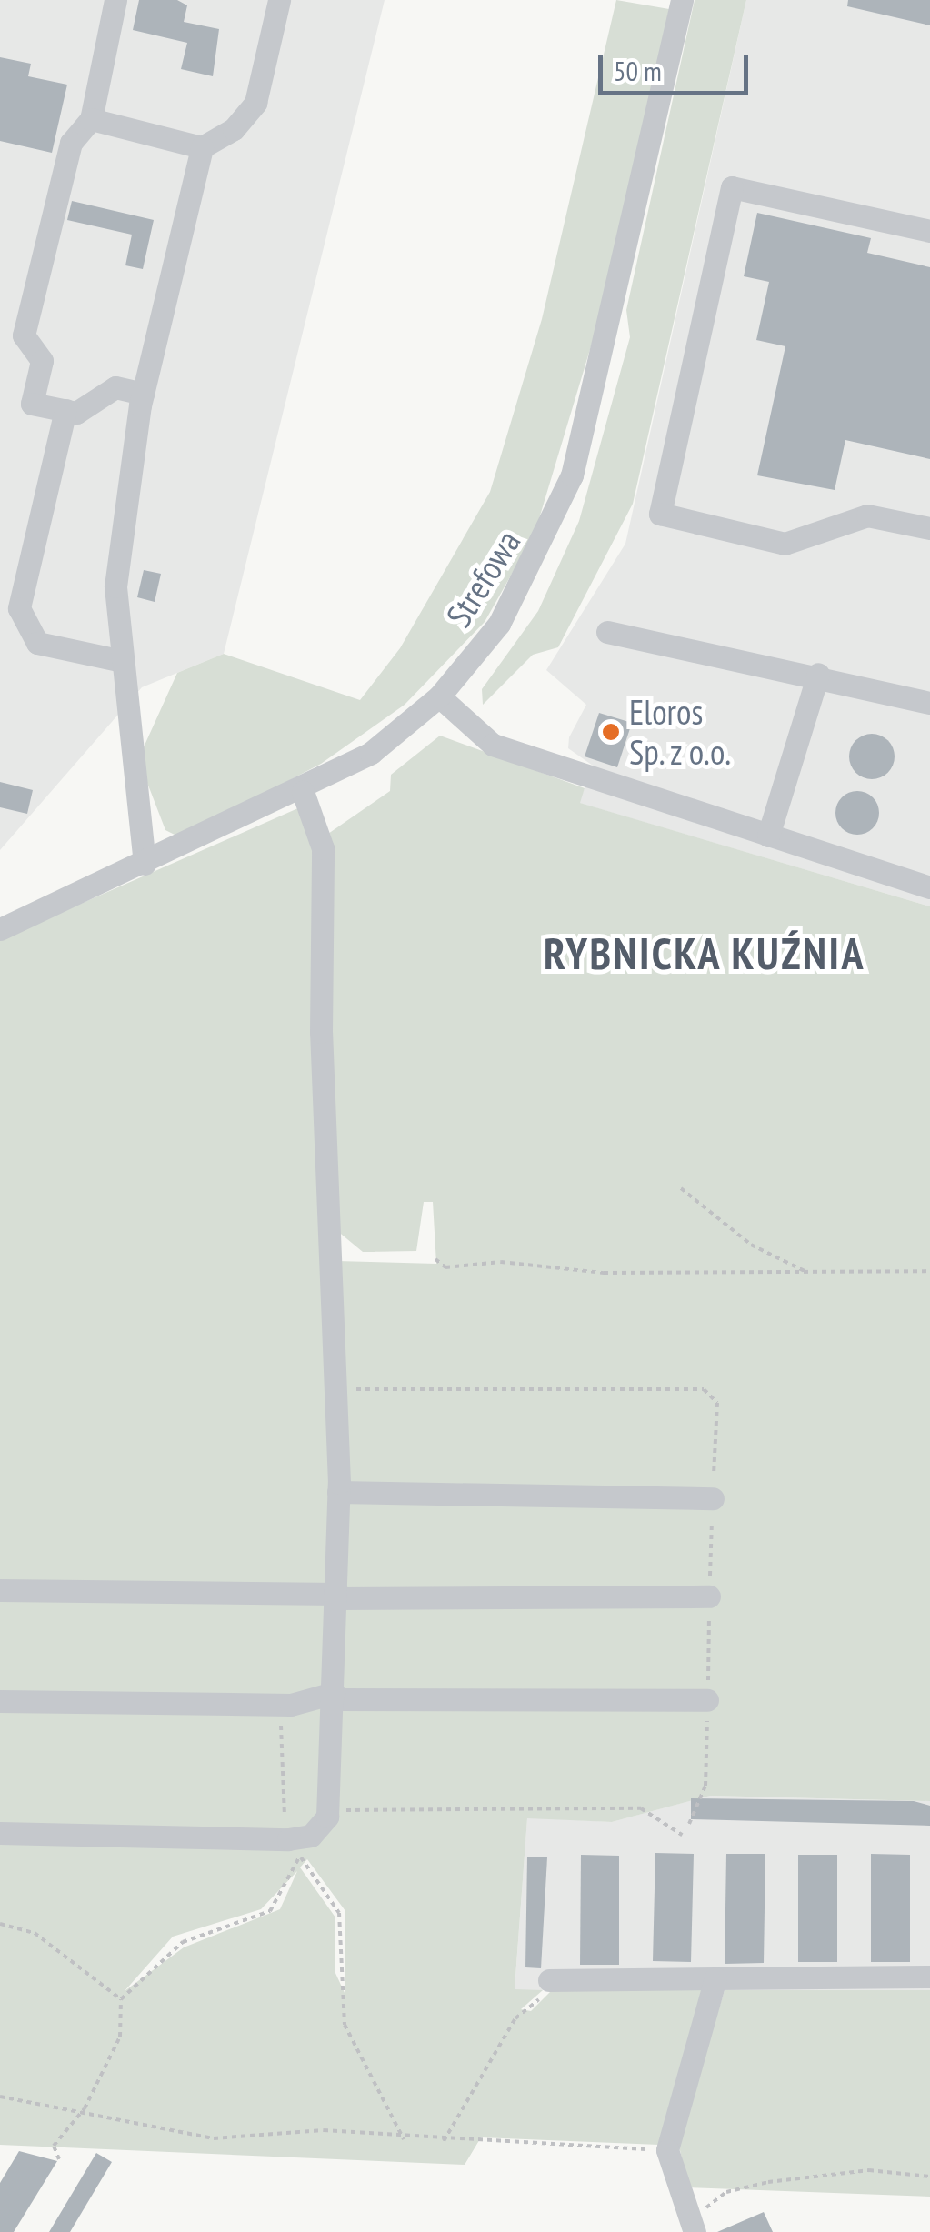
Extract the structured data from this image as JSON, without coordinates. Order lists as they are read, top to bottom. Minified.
{"streets":{"street":["Strefowa"]},"districts":["RYBNICKA KUŹNIA"],"places":["Eloros Sp. z o.o."],"scale_bar":"50 m"}
